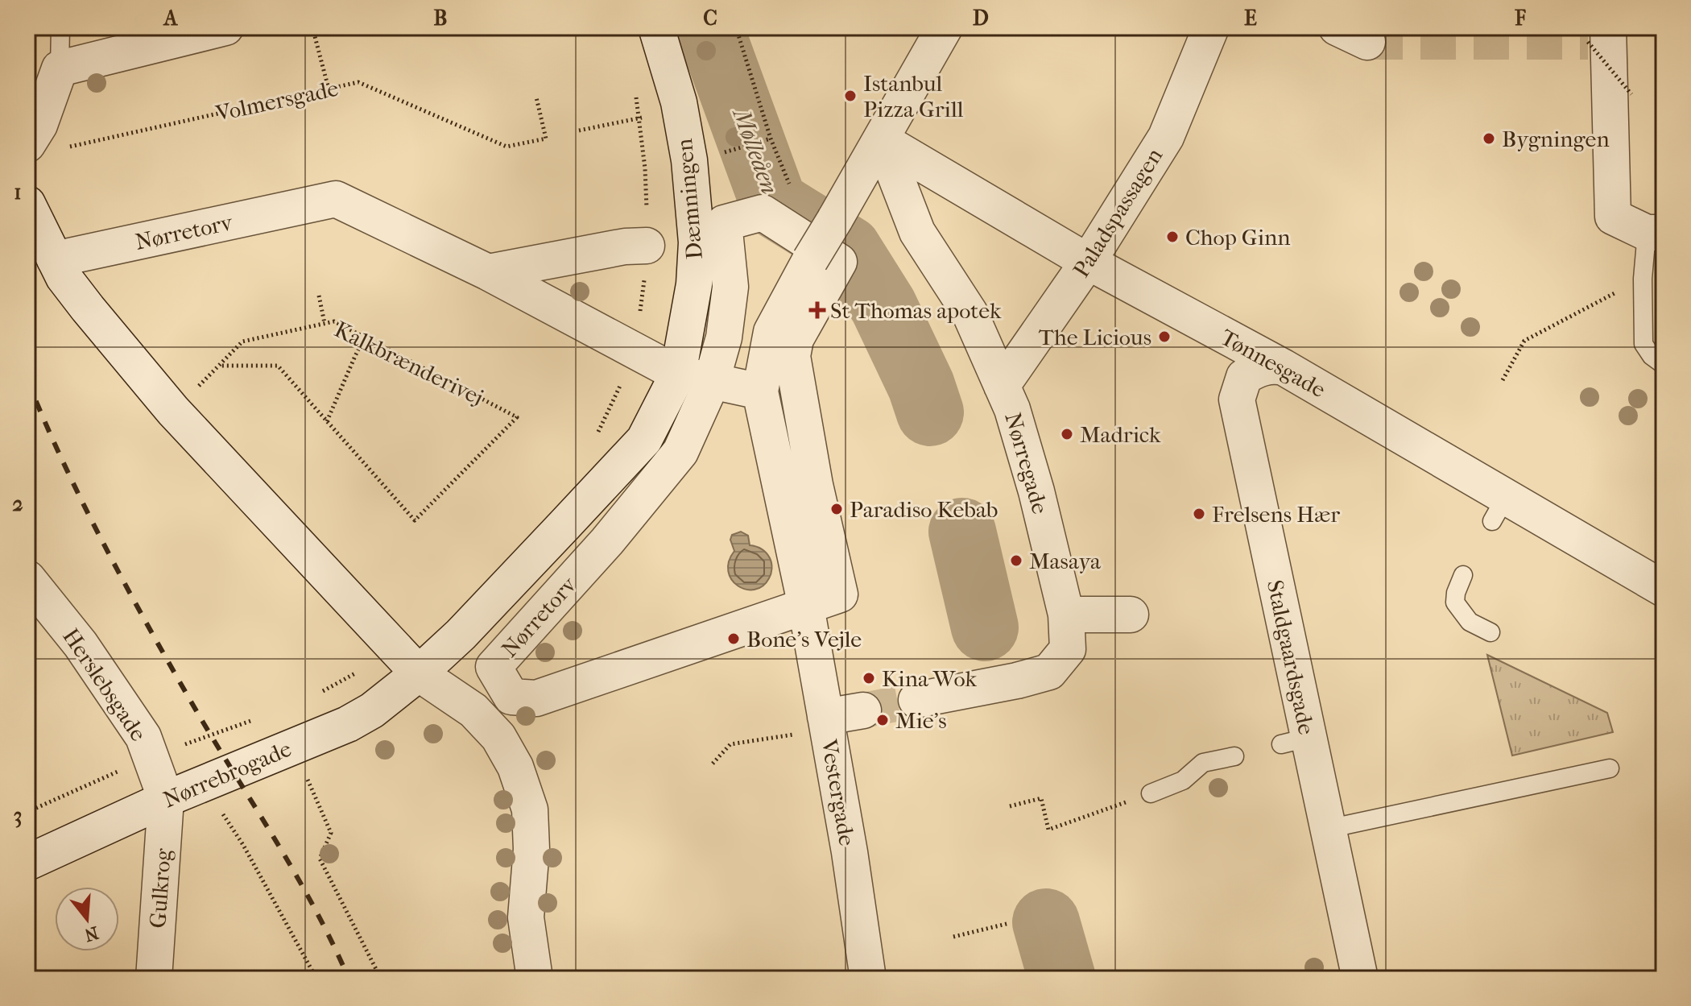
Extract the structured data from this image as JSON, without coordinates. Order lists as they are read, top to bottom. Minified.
{"streets":{"street":["Dæmningen","Paladspassagen","Nørretorv","Tønnesgade","Nørregade","Staldgaardsgade","Herslebsgade","Nørrebrogade","Vestergade","Gulkrog"],"path":["Volmersgade","Kalkbrænderivej"]},"crossings":[["Dæmningen","Nørretorv"],["Paladspassagen","Tønnesgade"],["Paladspassagen","Nørregade"],["Nørretorv","Nørrebrogade"],["Nørretorv","Vestergade"],["Tønnesgade","Nørregade"],["Tønnesgade","Staldgaardsgade"],["Herslebsgade","Nørrebrogade"],["Herslebsgade","Gulkrog"],["Nørrebrogade","Gulkrog"]],"water":["Mølleåen"],"places":{"other":["Istanbul Pizza Grill","Bygningen","Chop Ginn","The Licious","Madrick","Paradiso Kebab","Frelsens Hær","Masaya","Bone's Vejle","Kina Wok","Mie's"],"health":["St Thomas apotek"]},"north":"bottom","grid":{"columns":["A","B","C","D","E","F"],"rows":["1","2","3"]}}
